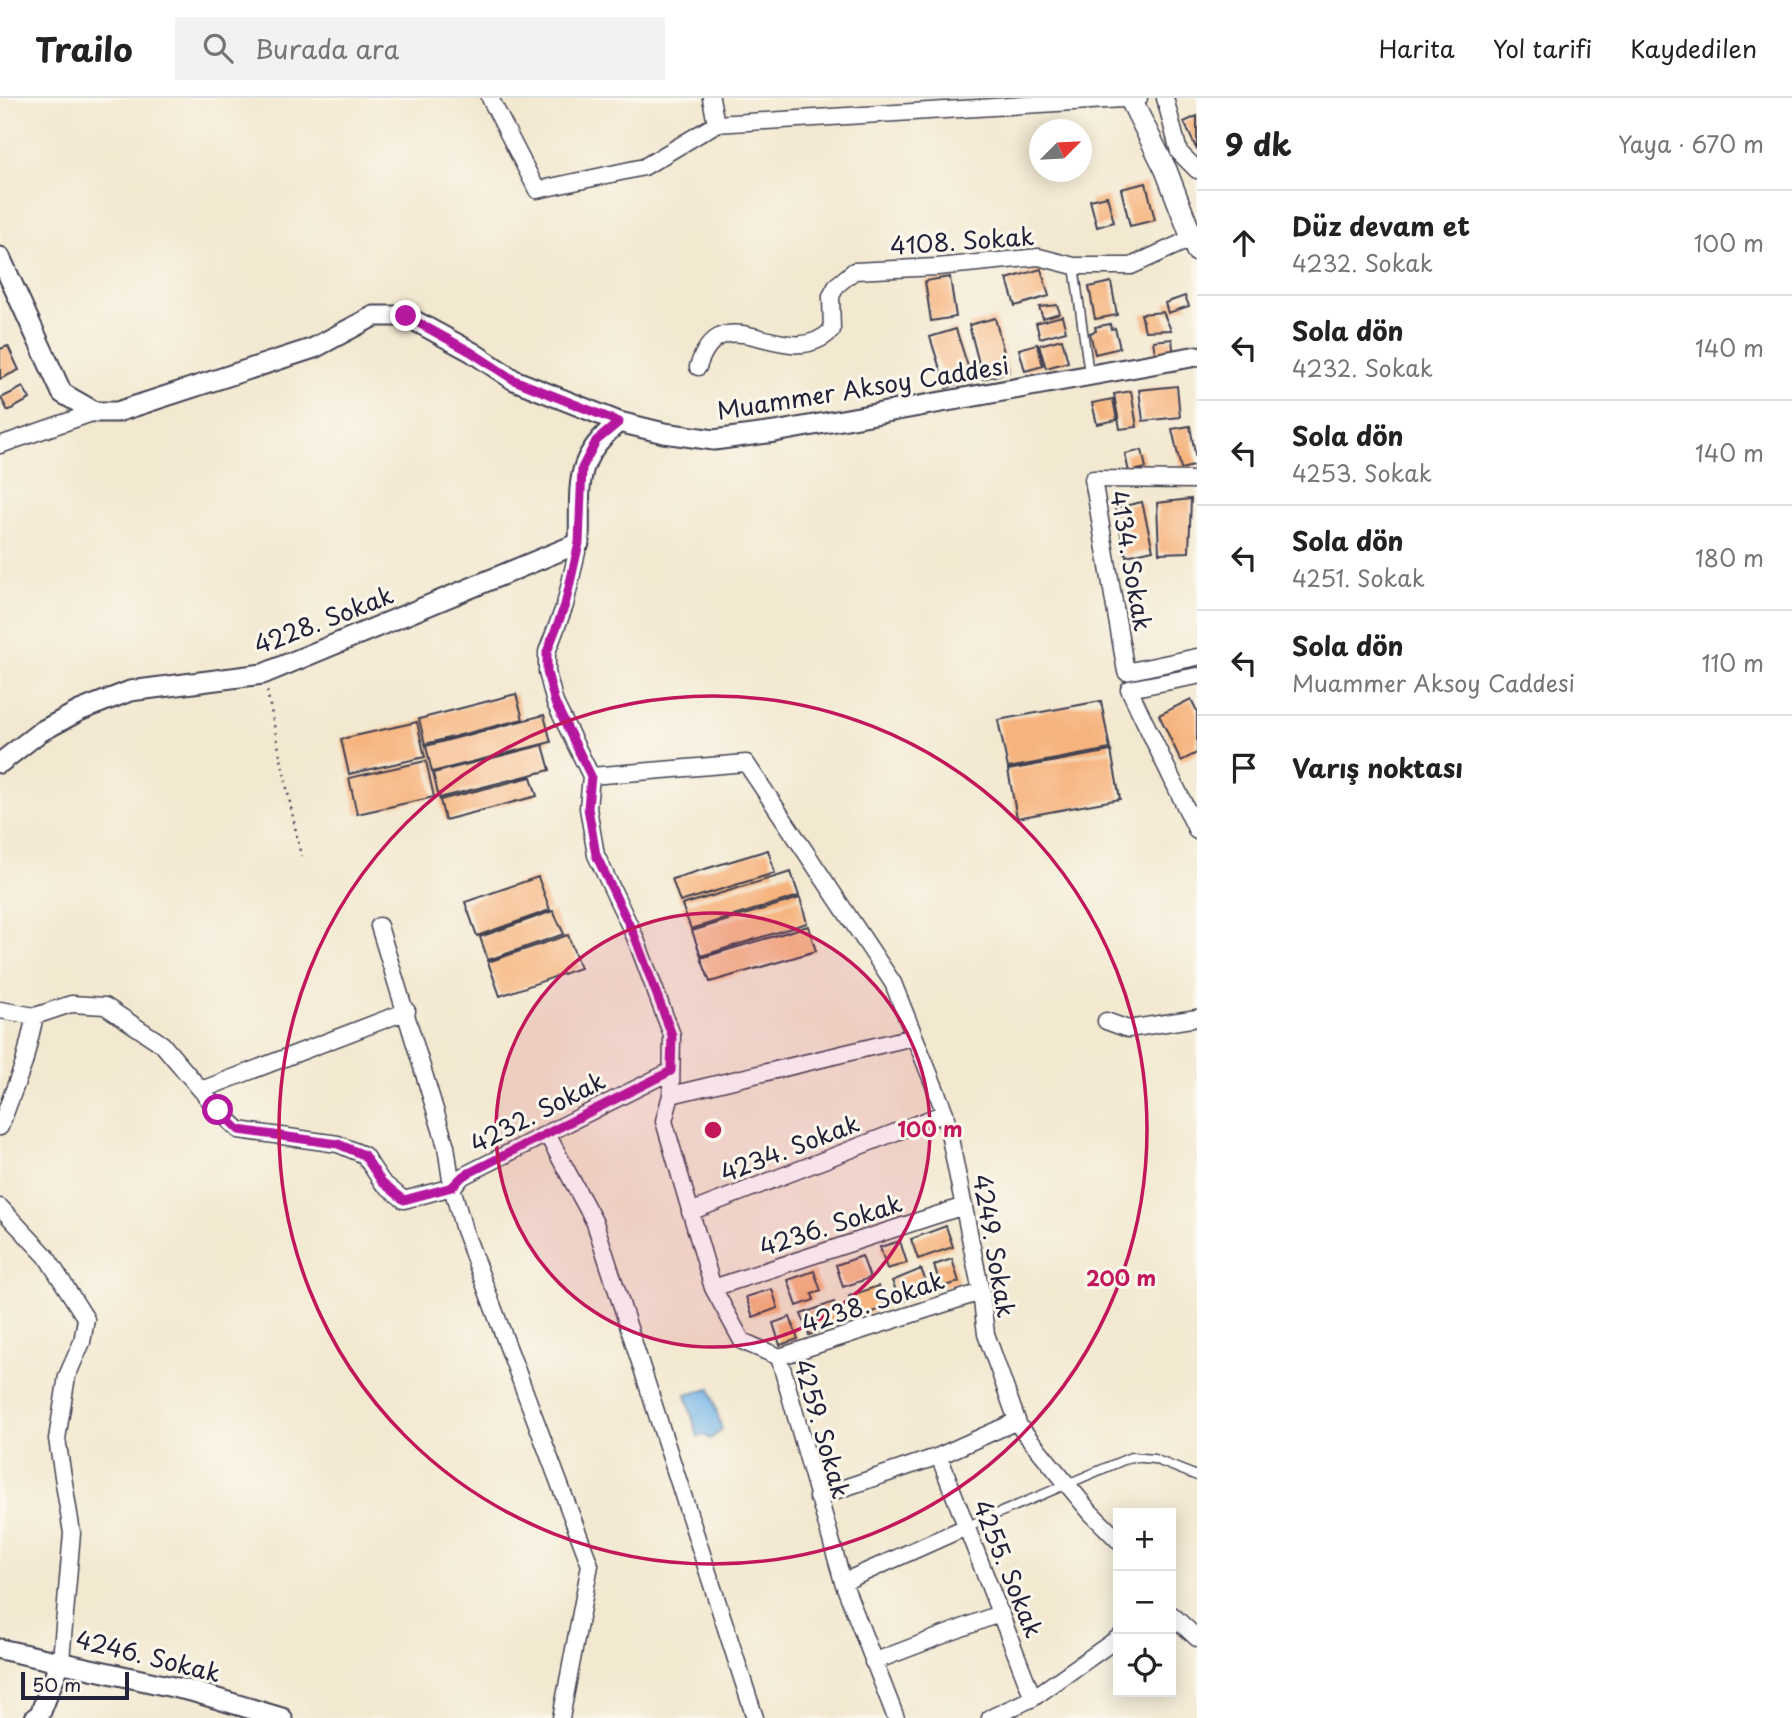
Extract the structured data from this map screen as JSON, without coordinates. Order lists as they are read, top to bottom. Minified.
{"streets":{"street":["4108. Sokak","Muammer Aksoy Caddesi","4134. Sokak","4228. Sokak","4232. Sokak","4234. Sokak","4236. Sokak","4249. Sokak","4238. Sokak","4259. Sokak","4255. Sokak","4246. Sokak"]},"crossings":[["4232. Sokak","4259. Sokak"],["4234. Sokak","4249. Sokak"],["4234. Sokak","4259. Sokak"],["4236. Sokak","4249. Sokak"],["4236. Sokak","4259. Sokak"],["4249. Sokak","4238. Sokak"],["4249. Sokak","4259. Sokak"],["4238. Sokak","4259. Sokak"]],"scale_bar":"50 m","north":"top right","page":{"header":"Trailo","search":"Burada ara","nav":["Harita","Yol tarifi","Kaydedilen"],"heading":["9 dk","Yaya · 670 m"],"list":[["Düz devam et","4232. Sokak","100 m"],["Sola dön","4232. Sokak","140 m"],["Sola dön","4253. Sokak","140 m"],["Sola dön","4251. Sokak","180 m"],["Sola dön","Muammer Aksoy Caddesi","110 m"],"Varış noktası"],"map_buttons":["+","−"],"scale":"50 m"},"rings":["100 m","200 m"]}
